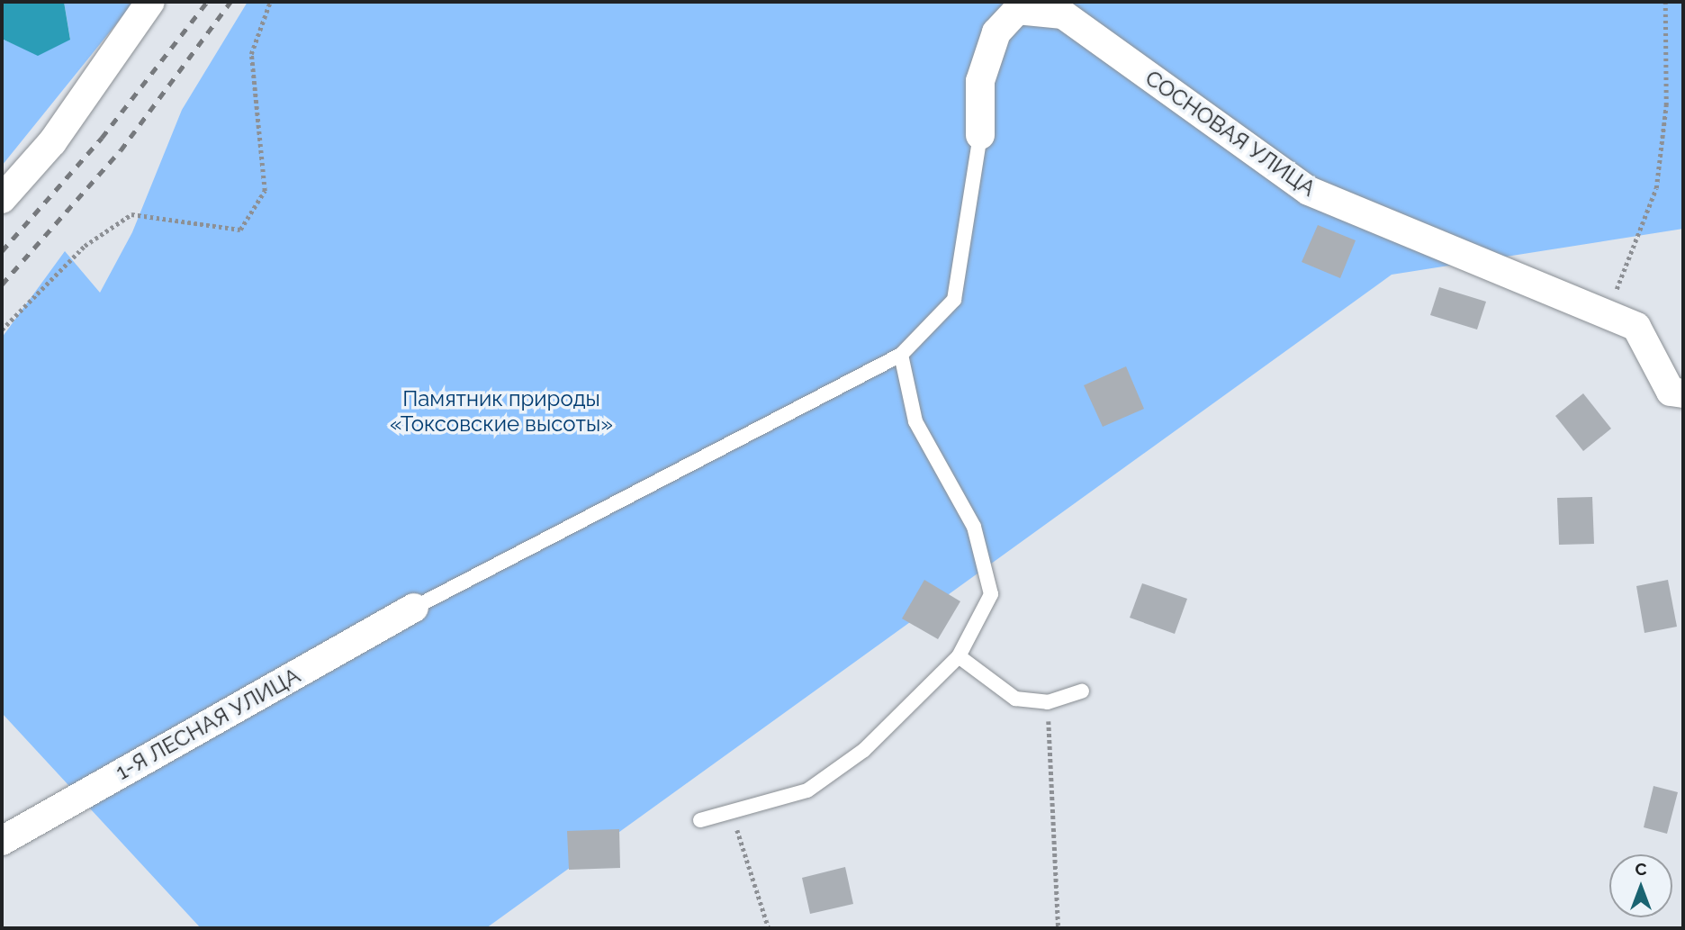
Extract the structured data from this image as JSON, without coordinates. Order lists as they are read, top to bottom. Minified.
{"streets":{"street":["СОСНОВАЯ УЛИЦА","1-Я ЛЕСНАЯ УЛИЦА"]},"parks":["Памятник природы «Токсовские высоты»"],"north":"top"}
